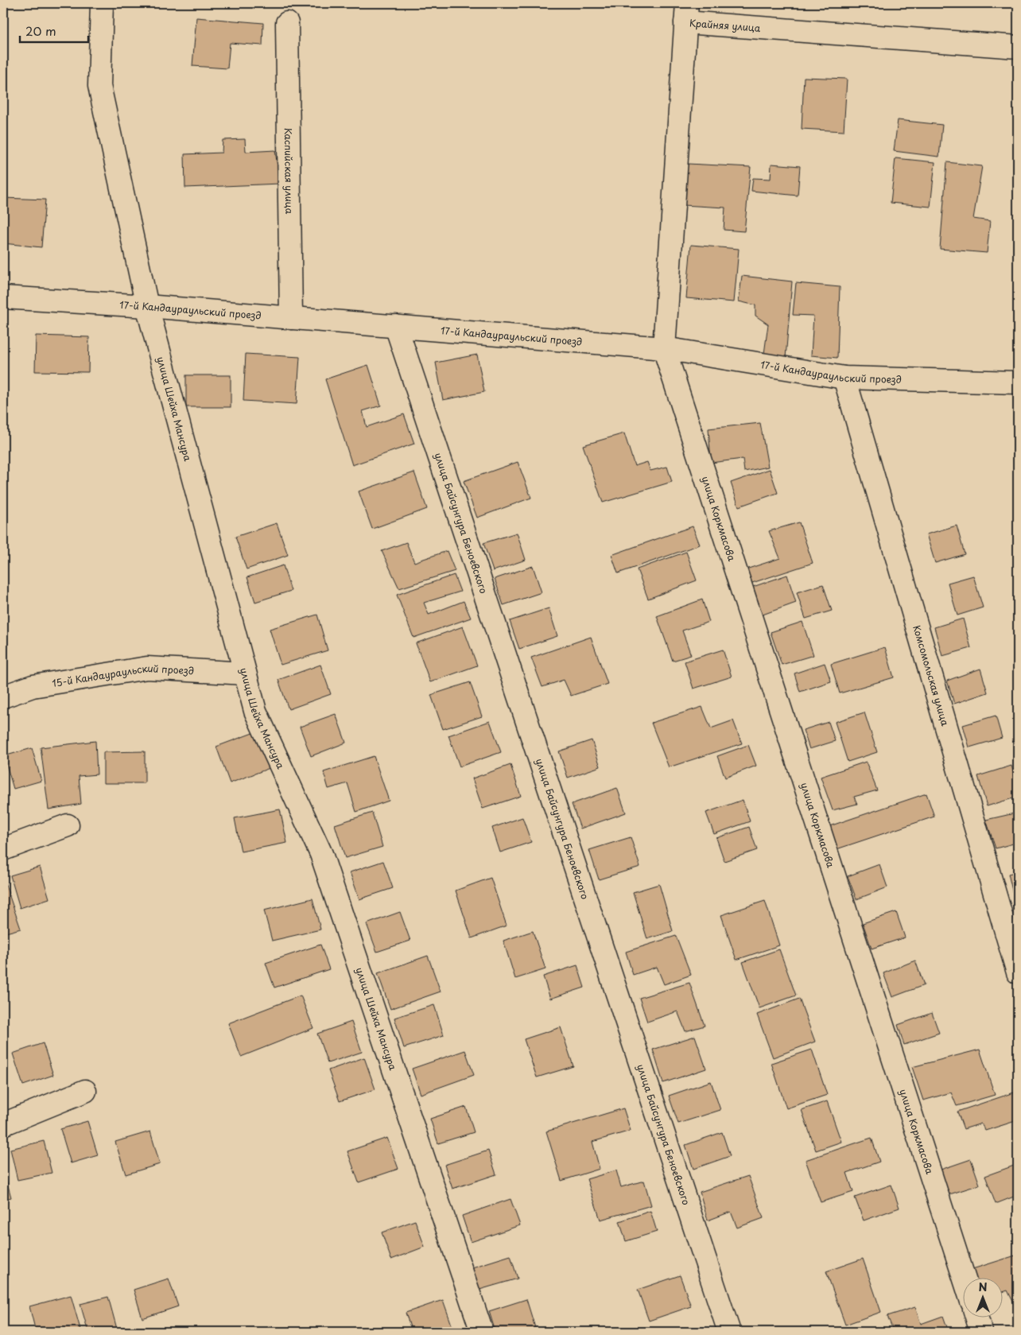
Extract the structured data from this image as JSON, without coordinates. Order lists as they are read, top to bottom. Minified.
{"streets":{"street":["Крайняя улица","Каспийская улица","17-й Кандаураульский проезд","улица Шейха Мансура","улица Коркмасова","улица Байсунгура Беноевского","Комсомольская улица","15-й Кандаураульский проезд"]},"crossings":[["Крайняя улица","17-й Кандаураульский проезд"],["Крайняя улица","улица Коркмасова"],["Каспийская улица","17-й Кандаураульский проезд"],["17-й Кандаураульский проезд","улица Шейха Мансура"],["17-й Кандаураульский проезд","улица Коркмасова"],["17-й Кандаураульский проезд","улица Байсунгура Беноевского"],["17-й Кандаураульский проезд","Комсомольская улица"],["улица Шейха Мансура","15-й Кандаураульский проезд"]],"scale_bar":"20 m","north":"top"}
